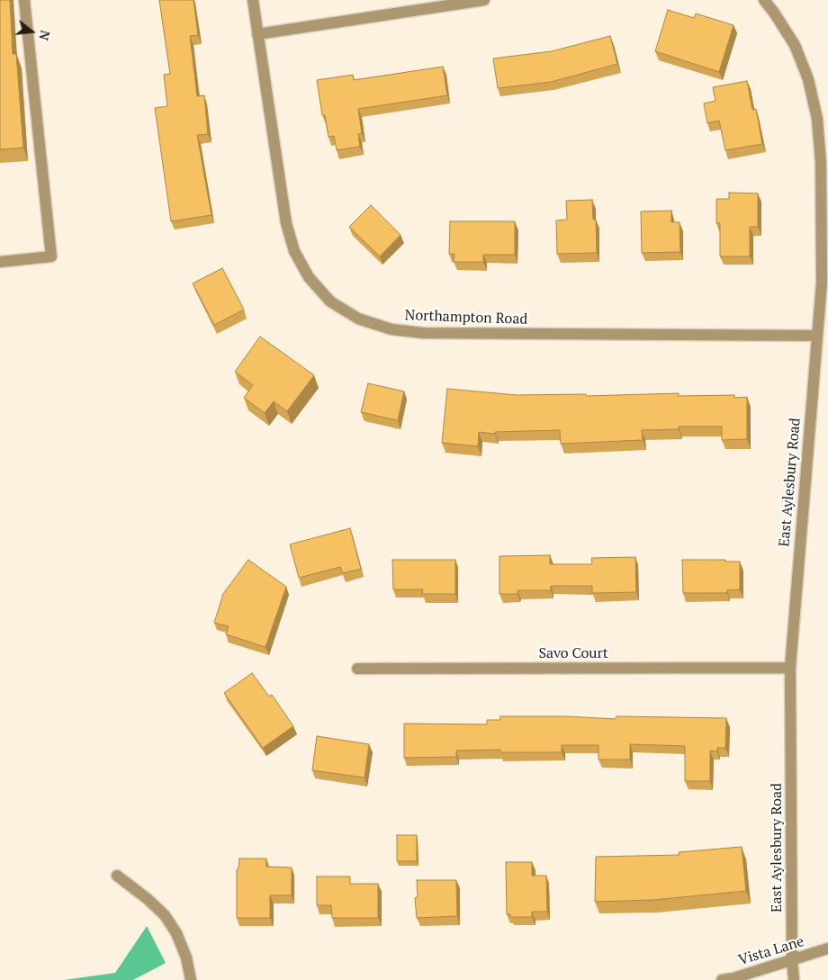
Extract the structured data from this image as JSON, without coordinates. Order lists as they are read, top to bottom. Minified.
{"streets":{"street":["Northampton Road","East Aylesbury Road","Savo Court","Vista Lane"]},"crossings":[["Northampton Road","East Aylesbury Road"],["East Aylesbury Road","Savo Court"],["East Aylesbury Road","Vista Lane"]],"north":"right"}
